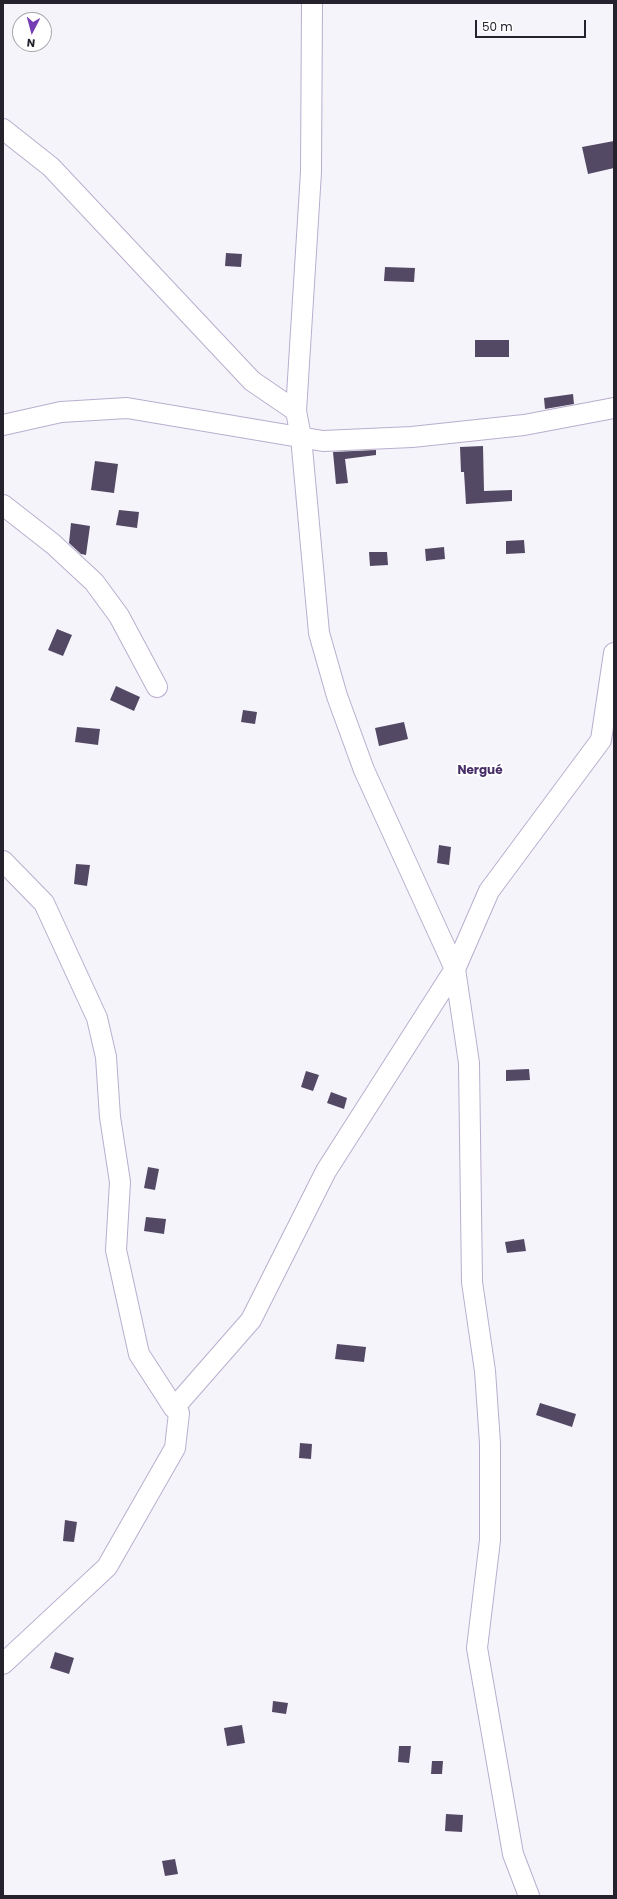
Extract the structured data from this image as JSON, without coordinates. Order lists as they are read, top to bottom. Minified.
{"districts":["Nergué"],"scale_bar":"50 m","north":"bottom"}
